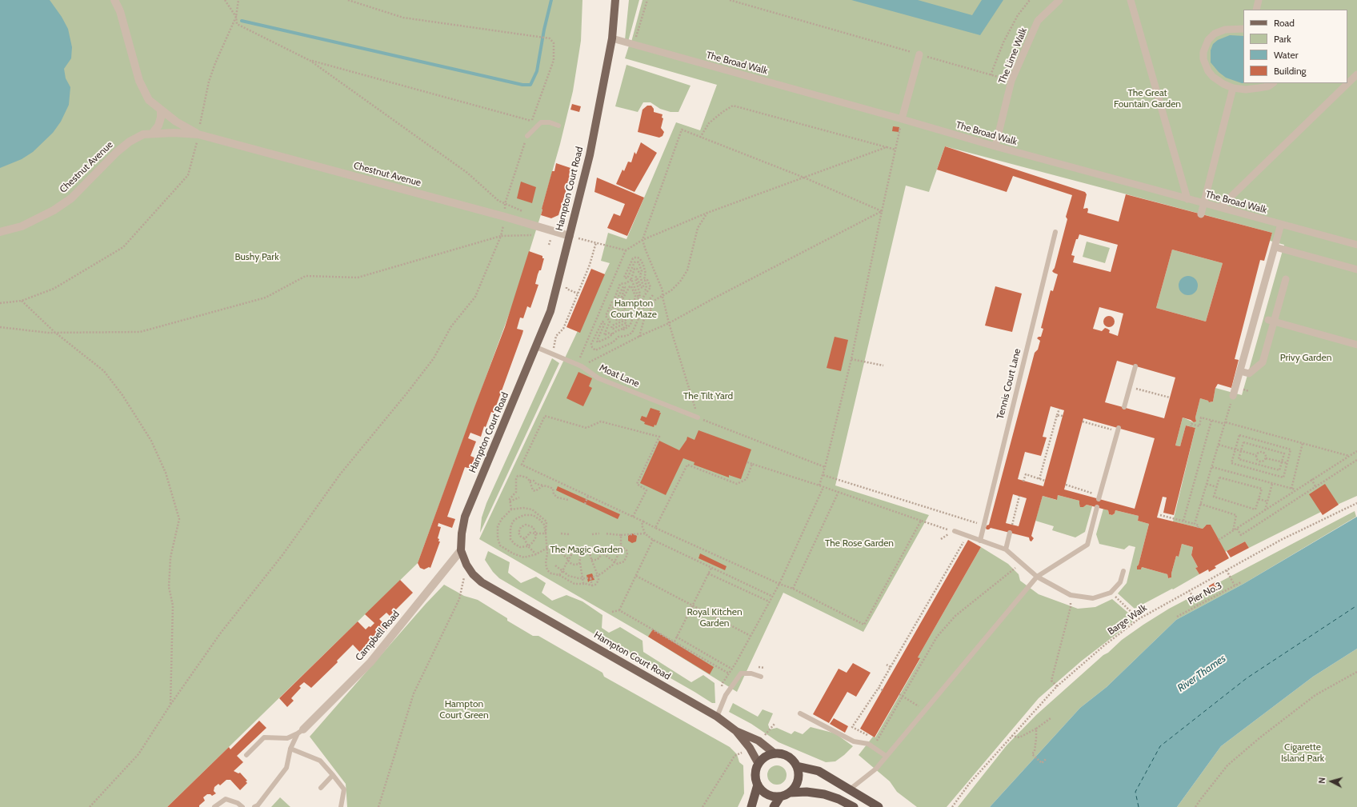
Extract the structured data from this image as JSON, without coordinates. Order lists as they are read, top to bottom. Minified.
{"streets":{"main road":["Hampton Court Road"],"street":["The Lime Walk","The Broad Walk","Chestnut Avenue","Campbell Road"],"lane":["Moat Lane","Tennis Court Lane"],"path":["Pier No.3","Barge Walk"]},"crossings":[["The Lime Walk","The Broad Walk"],["The Broad Walk","Hampton Court Road"],["Chestnut Avenue","Hampton Court Road"],["Hampton Court Road","Moat Lane"],["Hampton Court Road","Campbell Road"]],"water":["River Thames"],"parks":["The Great Fountain Garden","Bushy Park","Hampton Court Maze","Privy Garden","The Tilt Yard","The Rose Garden","The Magic Garden","Royal Kitchen Garden","Hampton Court Green","Cigarette Island Park"],"legend":["Road","Park","Water","Building"],"north":"left"}
